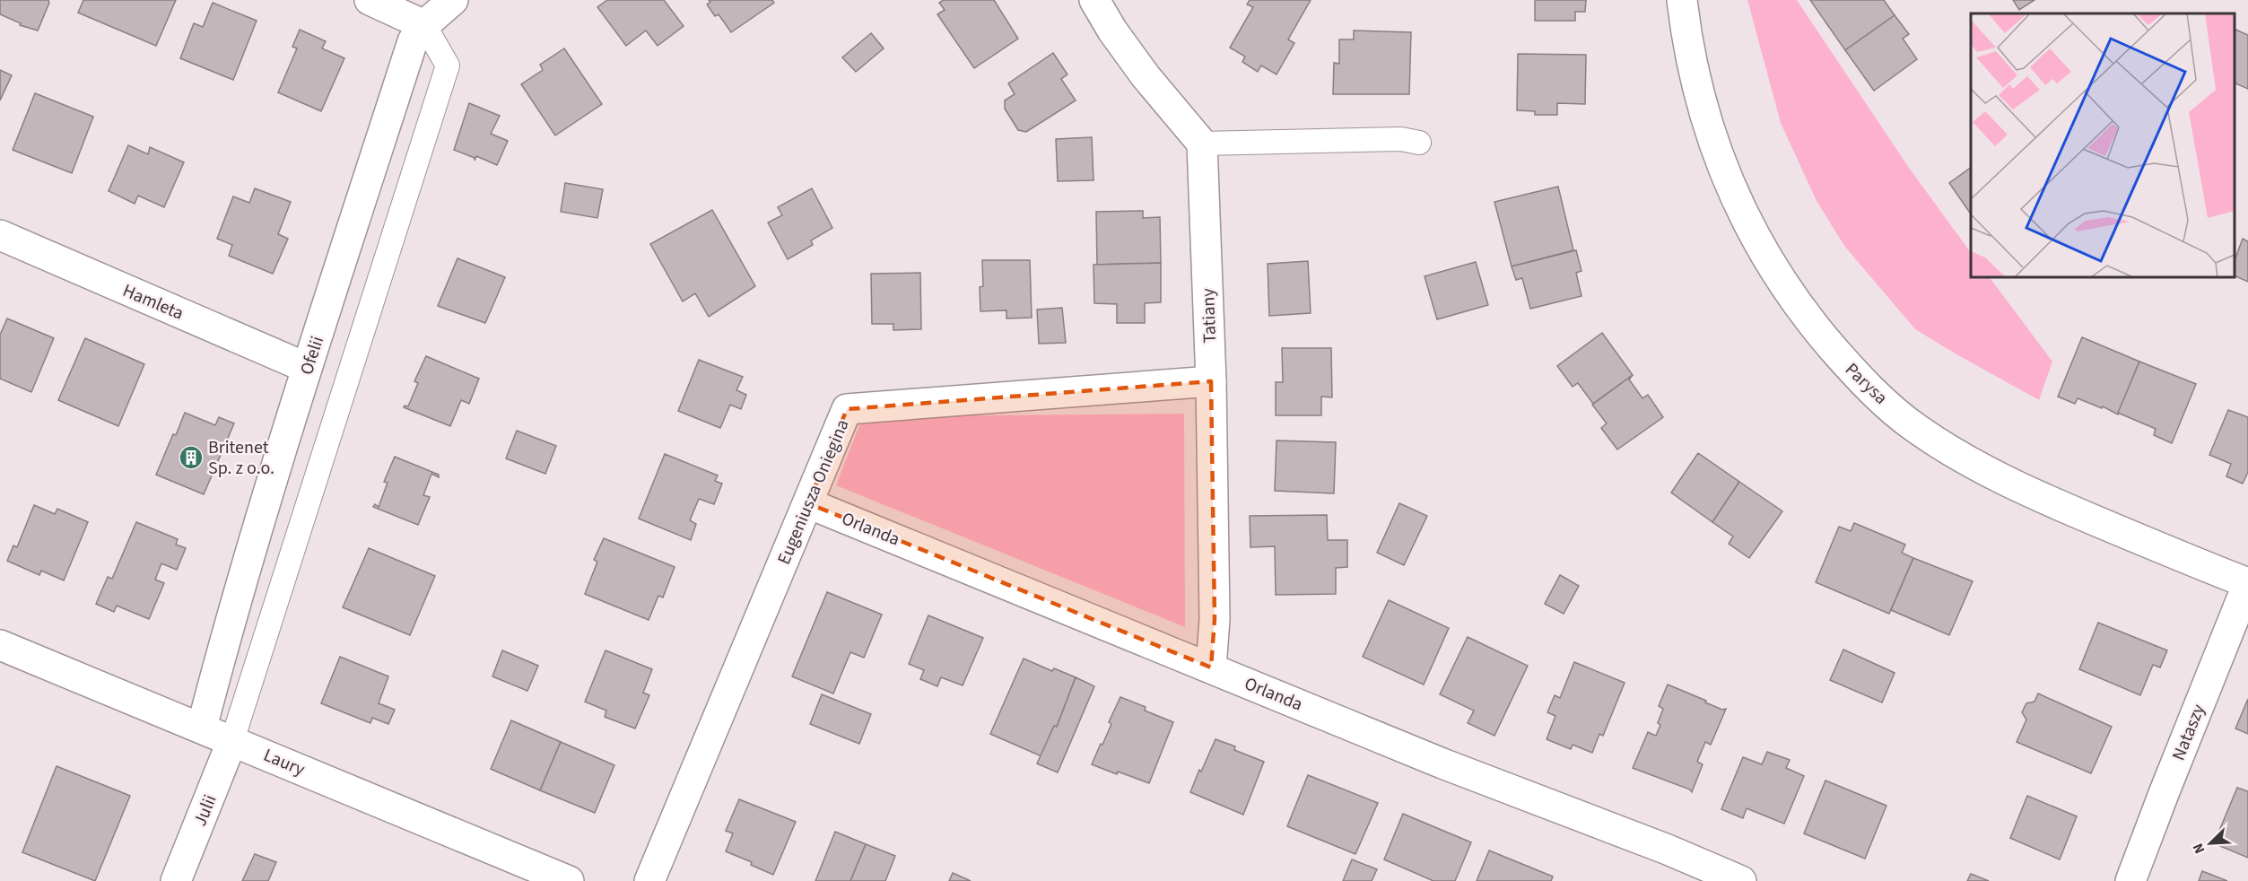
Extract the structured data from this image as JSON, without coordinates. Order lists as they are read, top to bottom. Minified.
{"streets":{"street":["Hamleta","Tatiany","Ofelii","Parysa","Eugeniusza Oniegina","Orlanda","Nataszy","Laury","Julii"]},"crossings":[["Hamleta","Ofelii"],["Tatiany","Eugeniusza Oniegina"],["Tatiany","Orlanda"],["Ofelii","Laury"],["Parysa","Nataszy"],["Eugeniusza Oniegina","Orlanda"],["Laury","Julii"]],"places":{"building":["Britenet Sp. z o.o."]},"north":"bottom left"}
